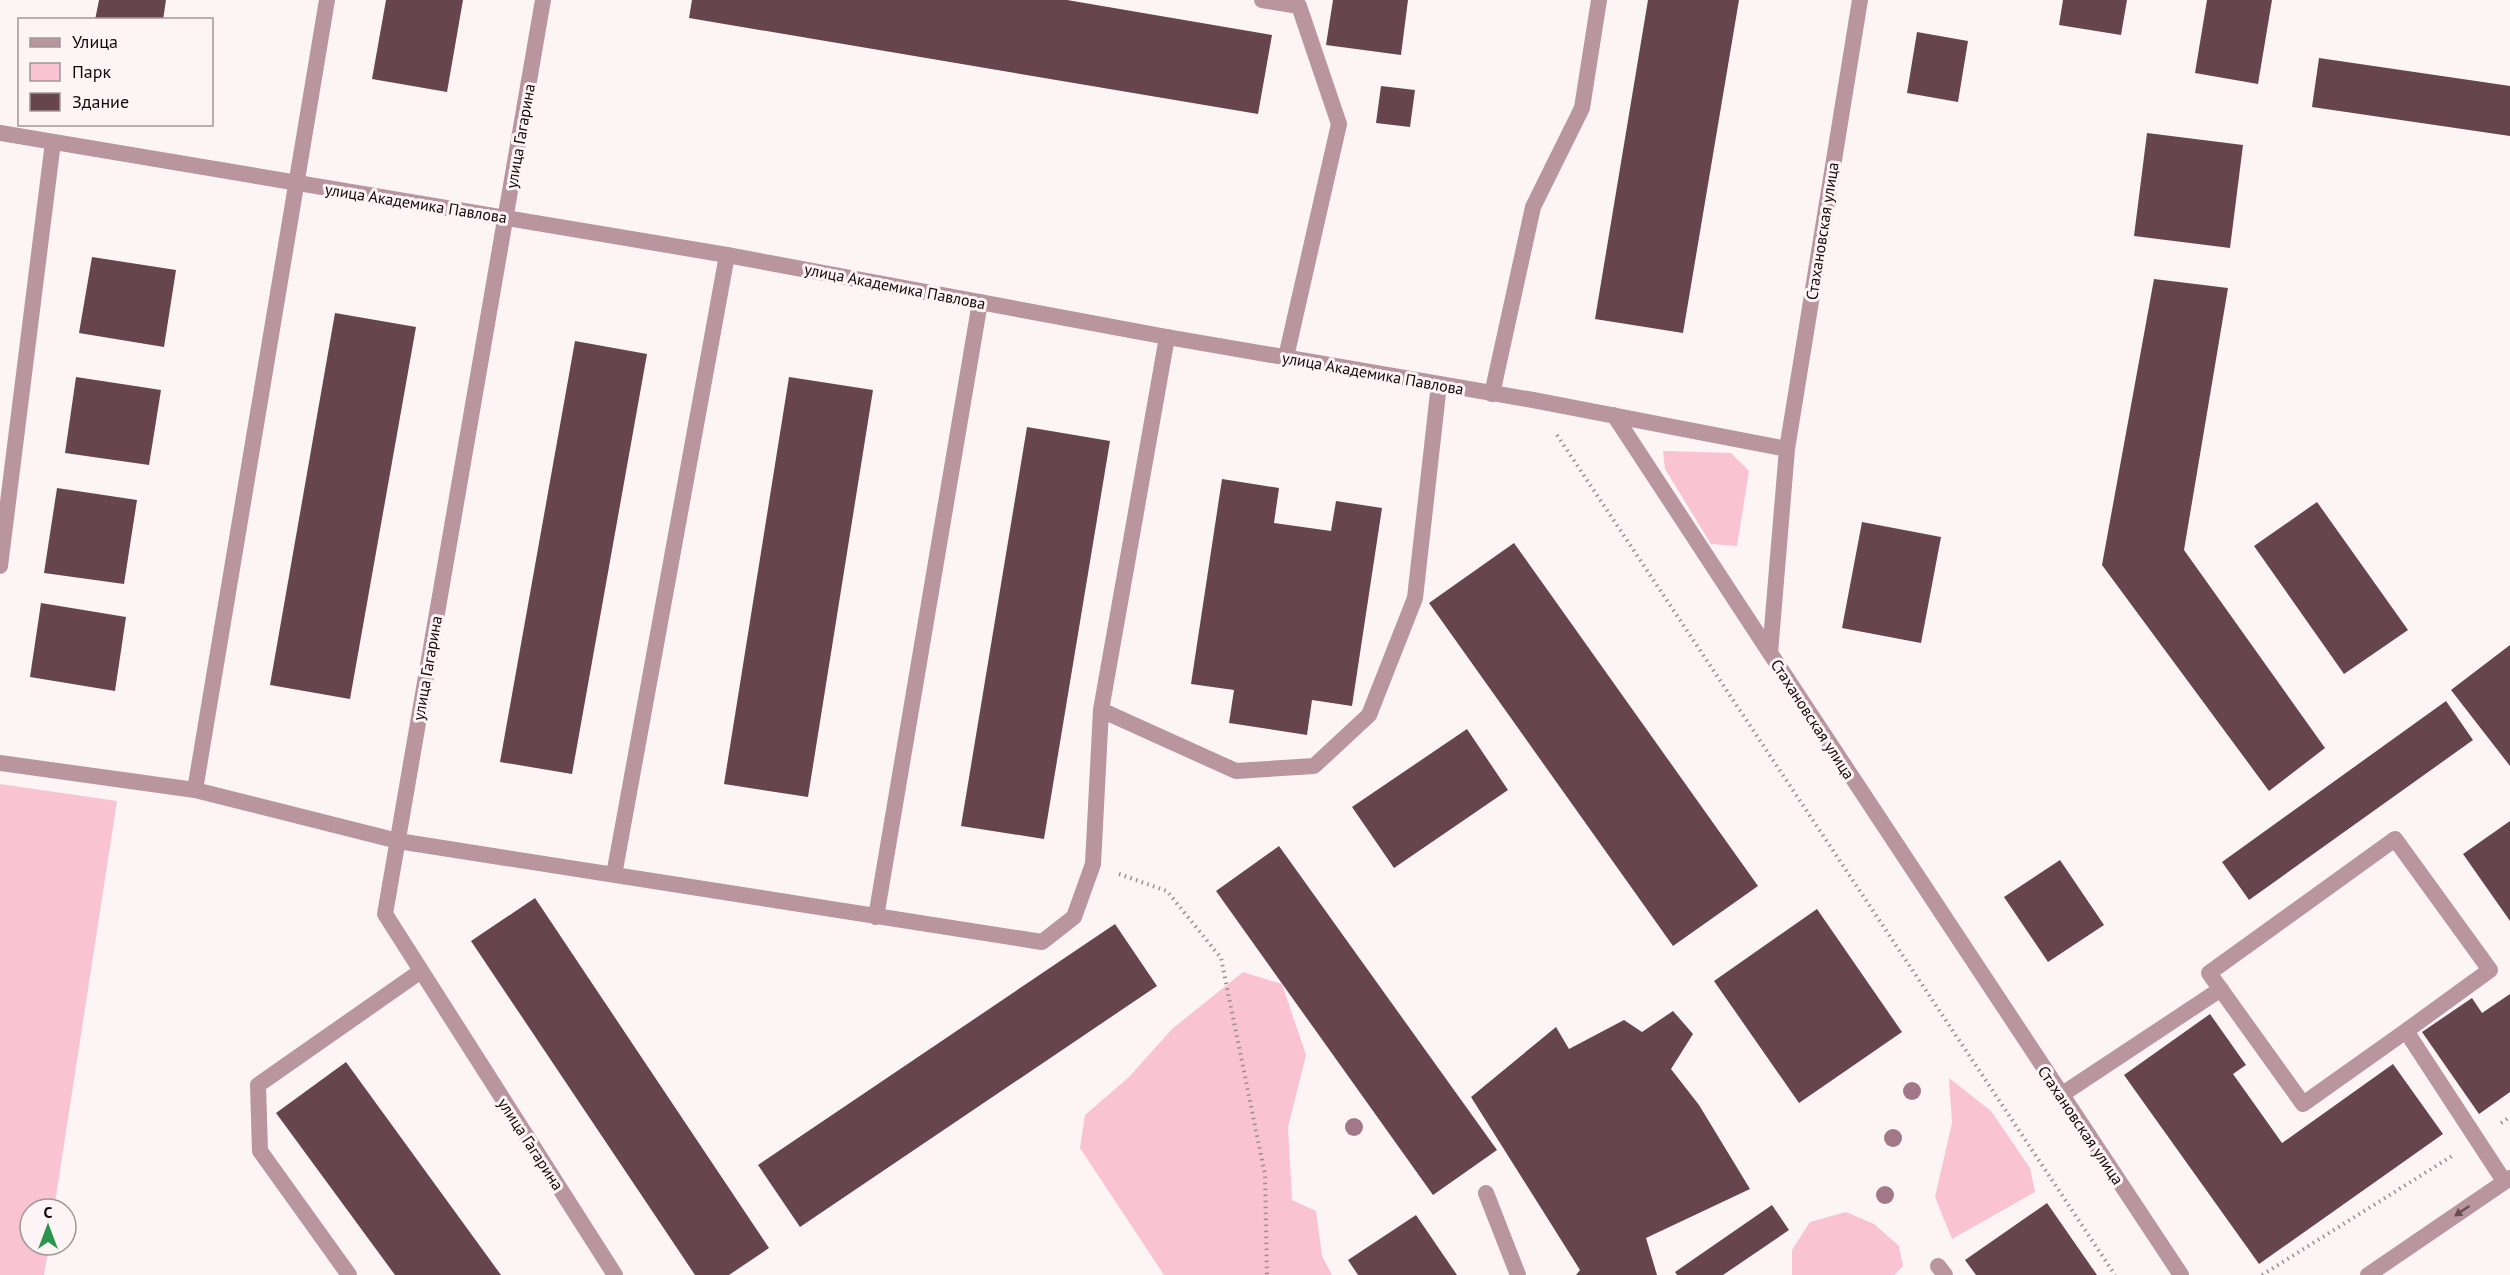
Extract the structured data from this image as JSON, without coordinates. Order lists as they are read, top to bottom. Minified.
{"streets":{"street":["улица Гагарина","улица Академика Павлова","Стахановская улица"]},"crossings":[["улица Гагарина","улица Академика Павлова"],["улица Академика Павлова","Стахановская улица"]],"legend":["Улица","Парк","Здание"],"north":"top"}
